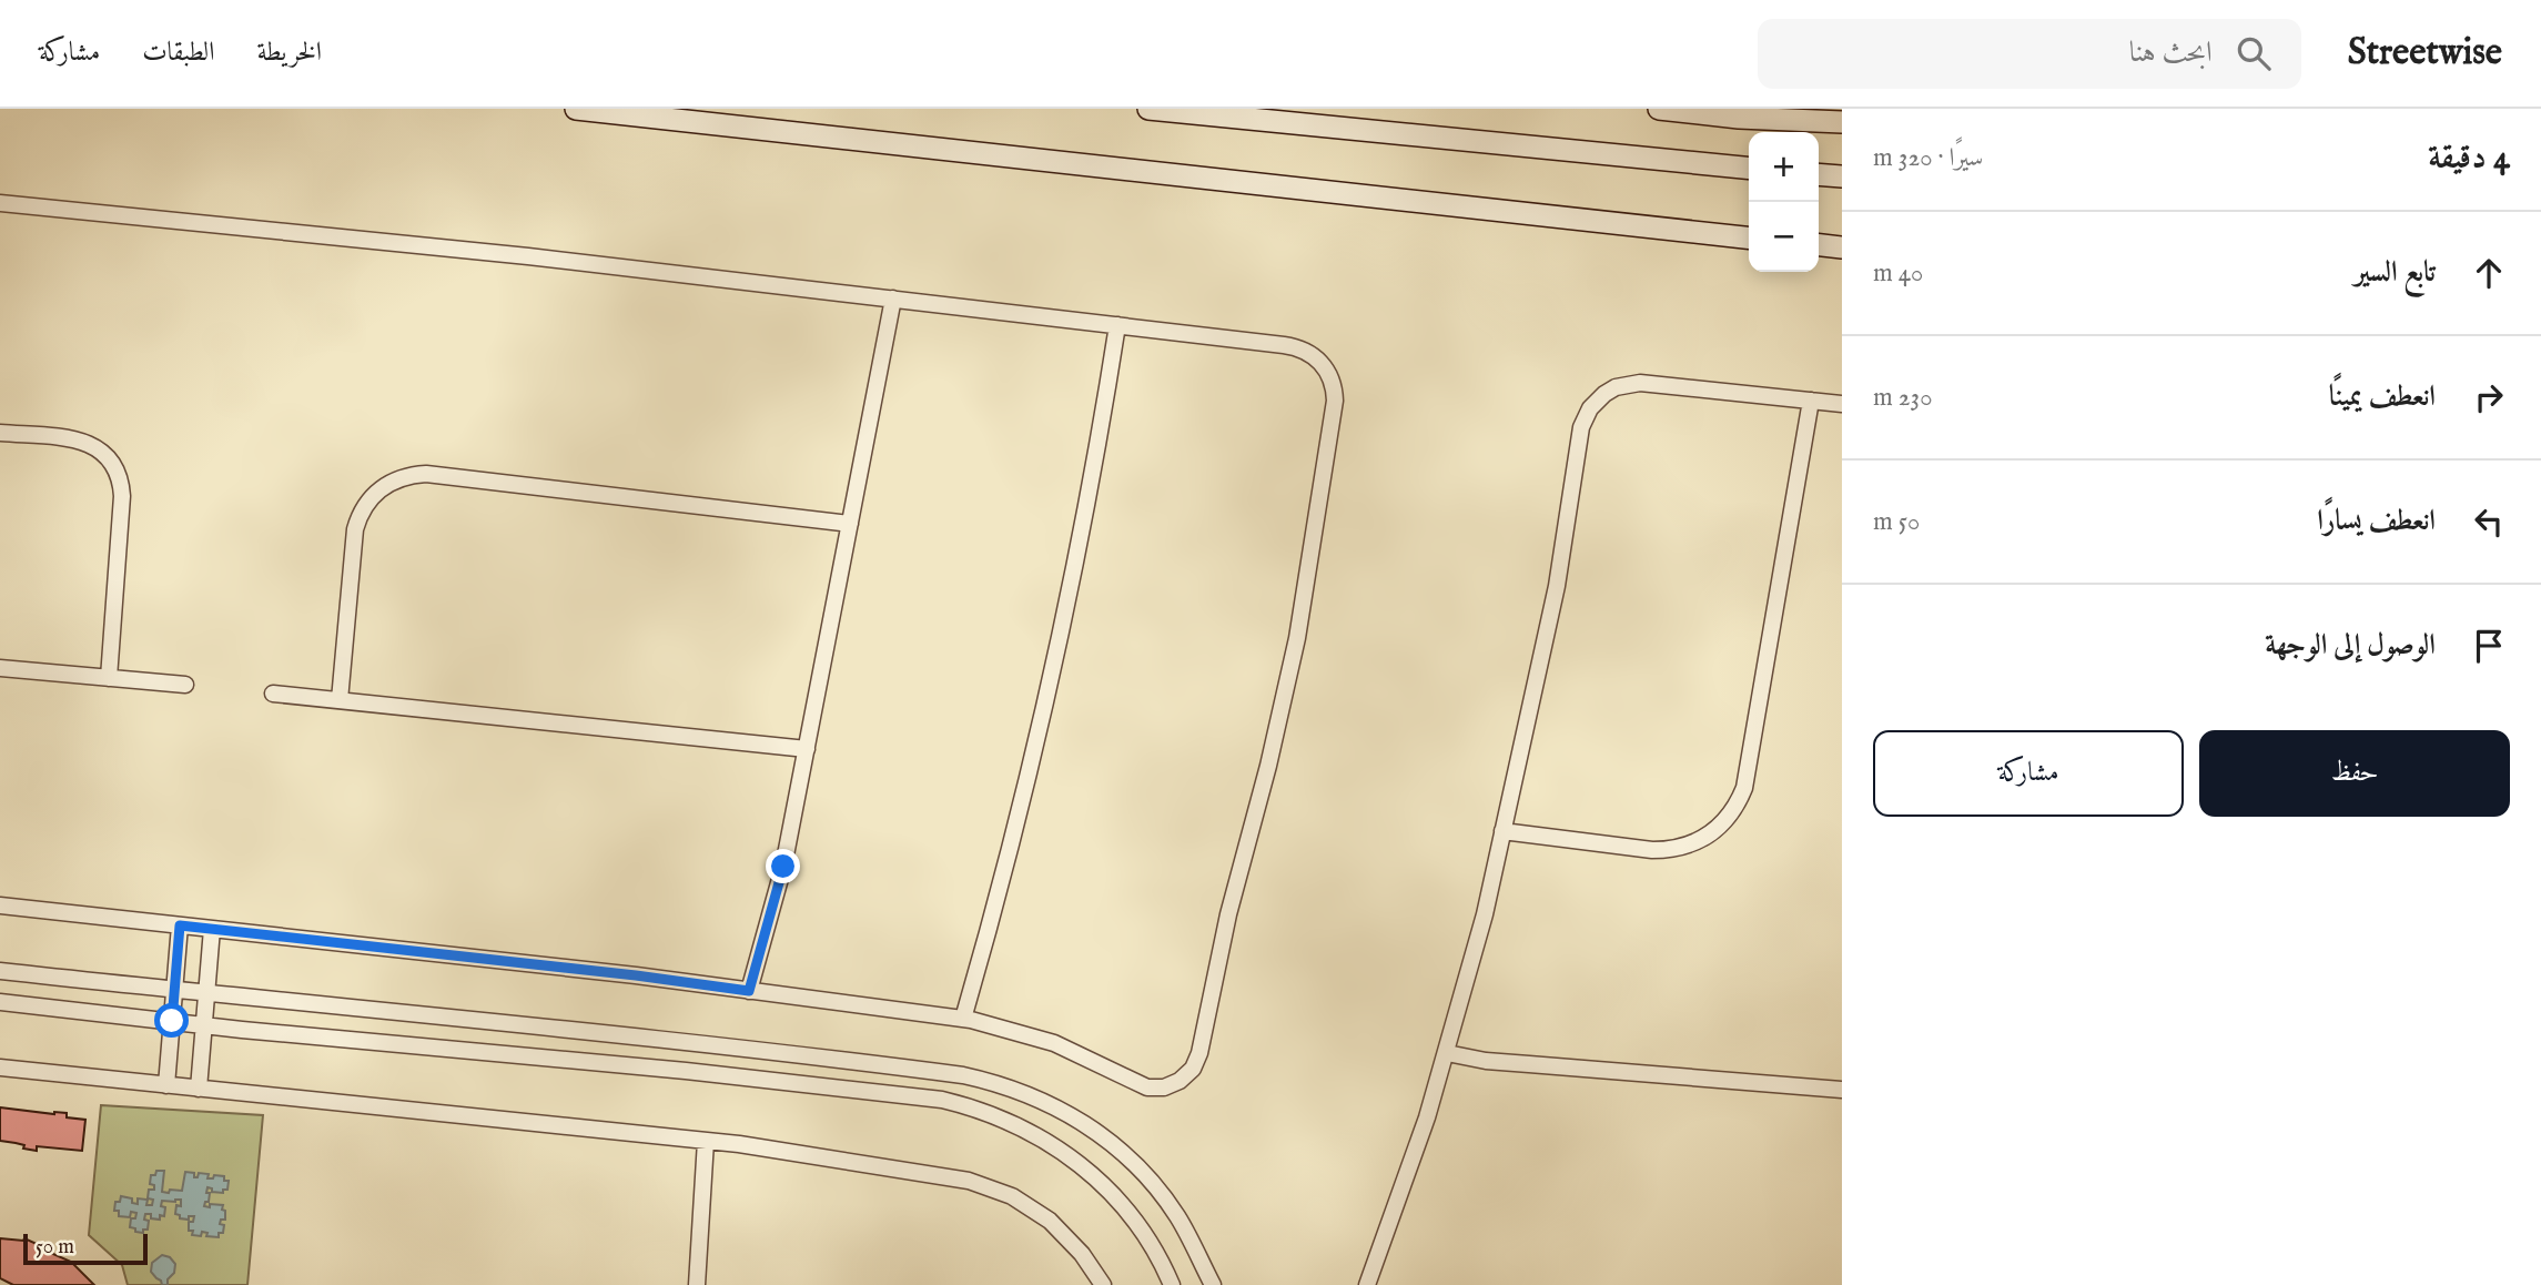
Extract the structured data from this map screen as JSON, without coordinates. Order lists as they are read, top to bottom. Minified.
{"scale_bar":"50 m","page":{"header":"Streetwise","search":"ابحث هنا","nav":["الخريطة","الطبقات","مشاركة"],"heading":["4 دقيقة","سيرًا · 320 m"],"map_buttons":["+","−"],"list":[["تابع السير","40 m"],["انعطف يمينًا","230 m"],["انعطف يسارًا","50 m"],"الوصول إلى الوجهة"],"buttons":["حفظ","مشاركة"],"scale":"50 m"}}
